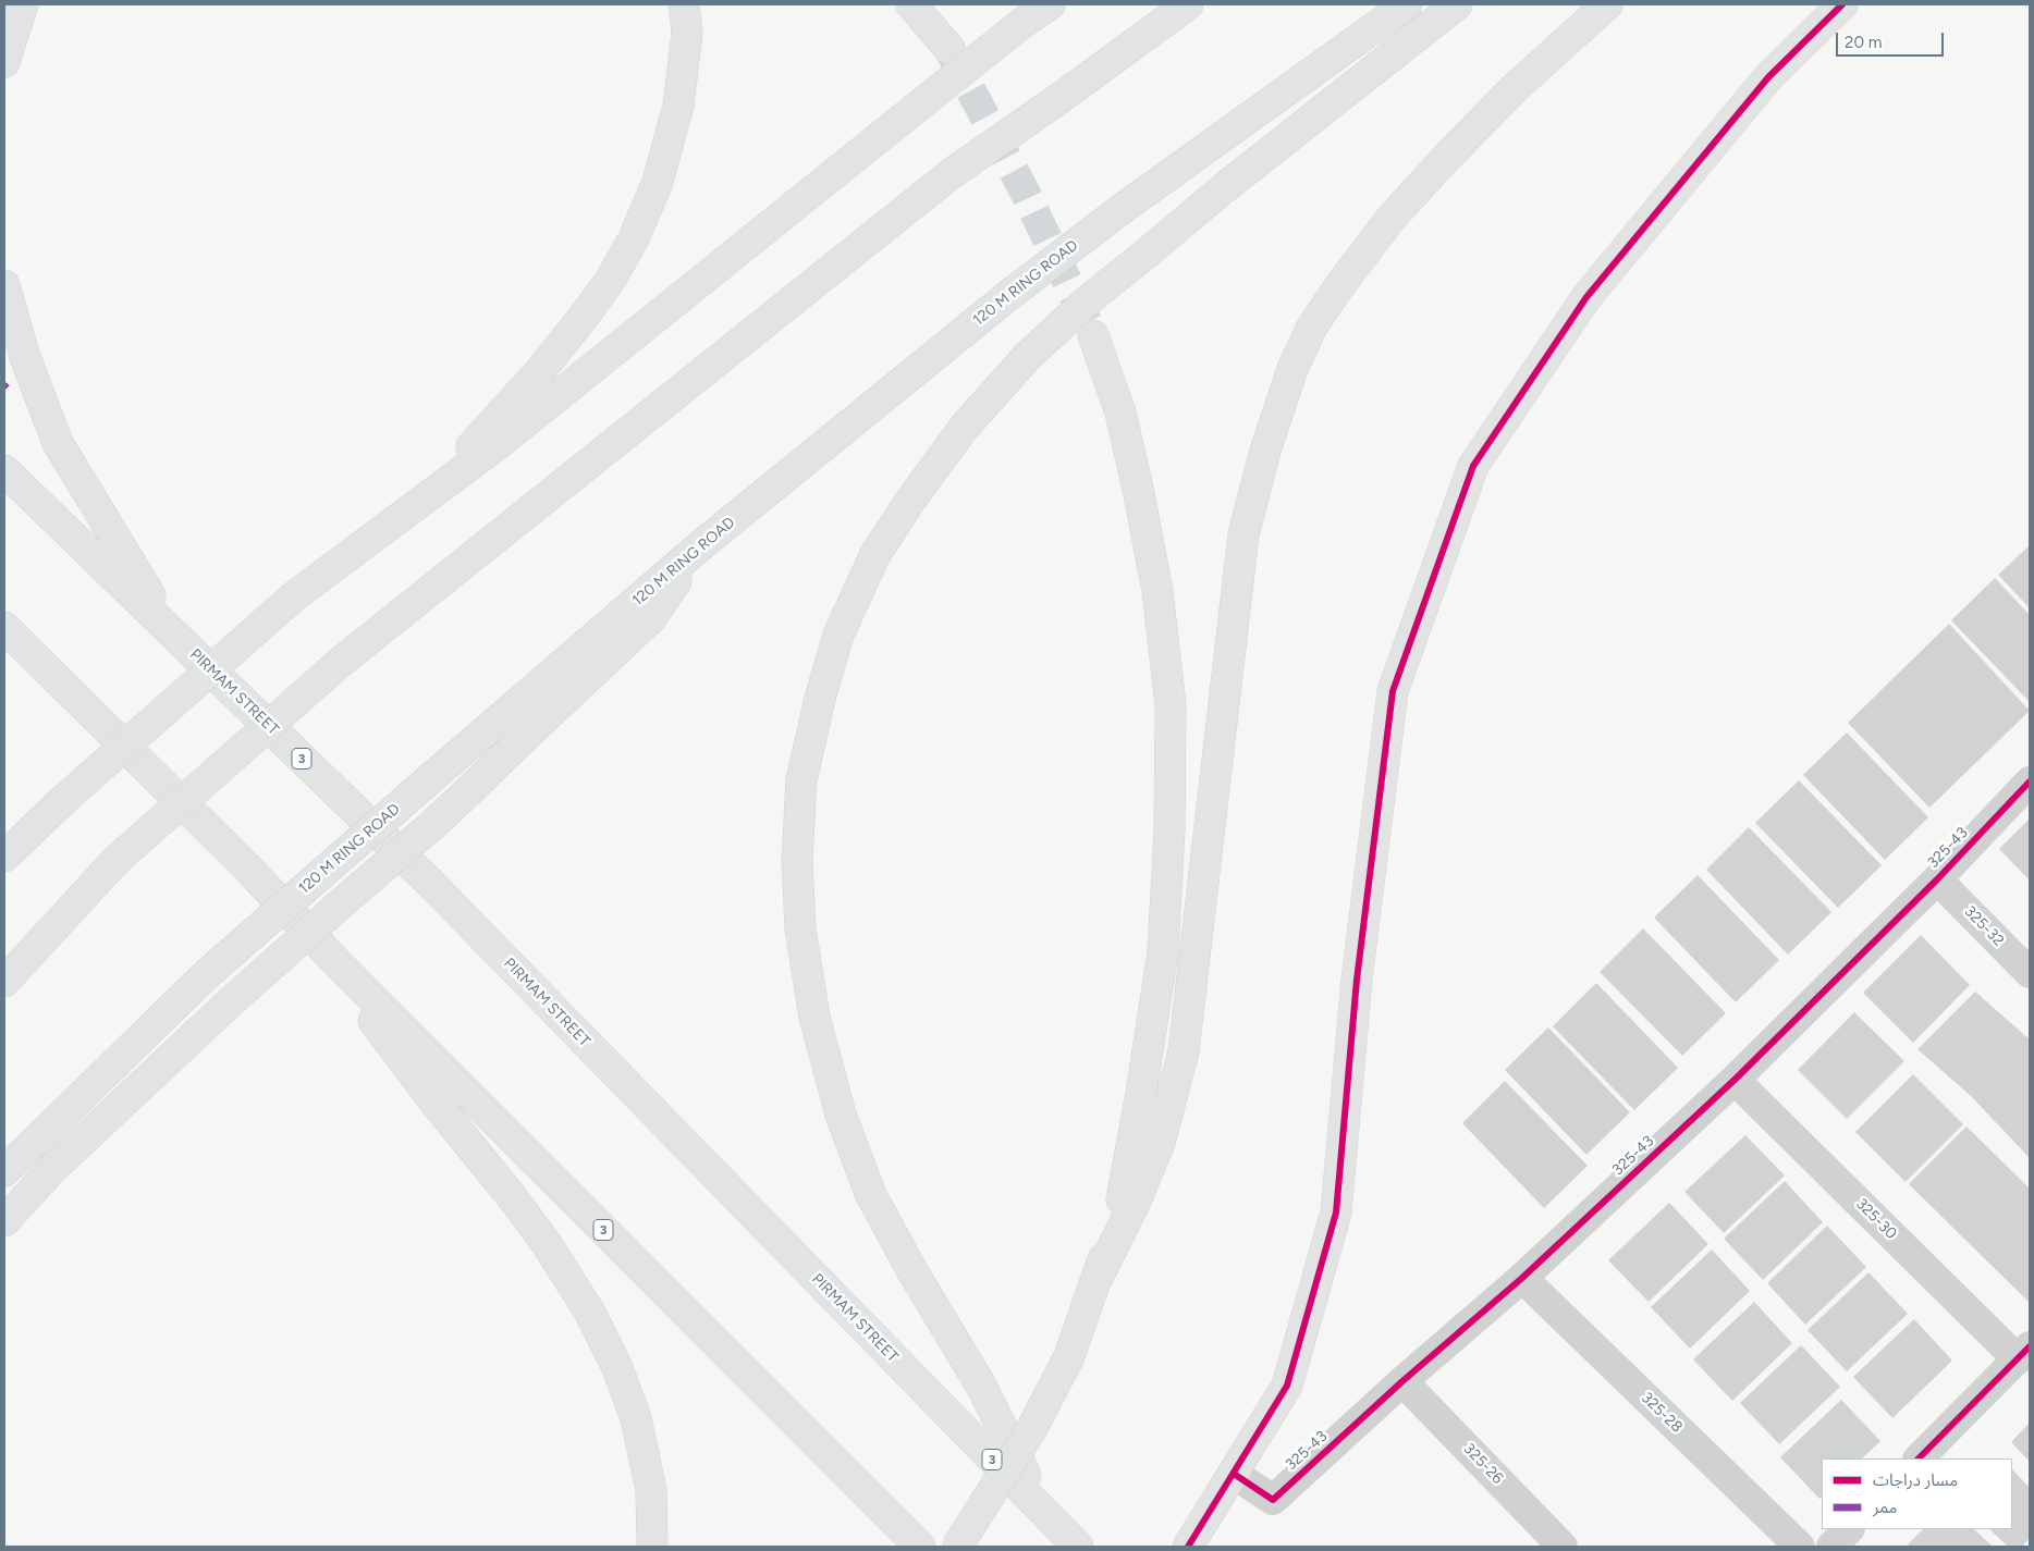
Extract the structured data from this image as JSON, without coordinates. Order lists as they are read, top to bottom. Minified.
{"streets":{"main road":["120 M RING ROAD","PIRMAM STREET","3"],"street":["325-43","325-32","325-30","325-28","325-26"]},"crossings":[["325-43","325-32"],["325-43","325-30"],["325-43","325-28"],["325-43","325-26"]],"legend":["مسار دراجات","ممر"],"scale_bar":"20 m"}
